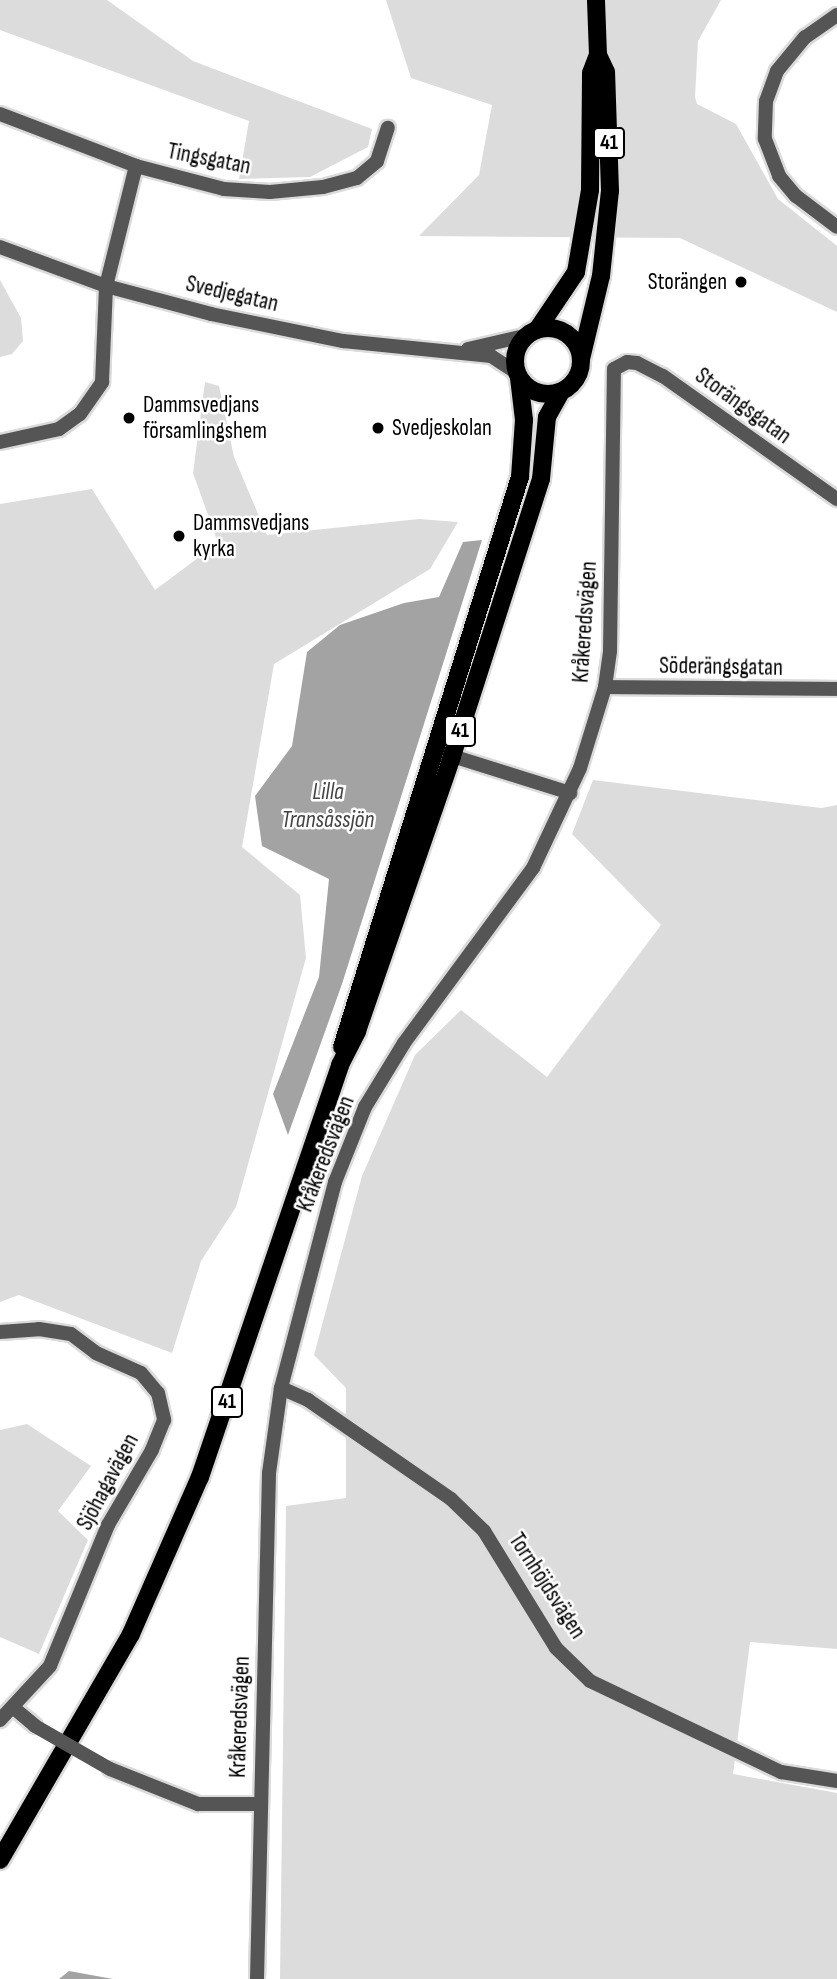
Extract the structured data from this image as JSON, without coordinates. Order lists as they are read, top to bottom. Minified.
{"streets":{"main road":["41"],"street":["Tingsgatan","Svedjegatan","Storängsgatan","Kråkeredsvägen","Söderängsgatan","Sjöhagavägen","Tornhöjdsvägen"]},"crossings":[["41","Svedjegatan"],["Storängsgatan","Kråkeredsvägen"],["Kråkeredsvägen","Söderängsgatan"],["Kråkeredsvägen","Tornhöjdsvägen"]],"water":["Lilla Transåssjön"],"places":["Storängen","Dammsvedjans församlingshem","Svedjeskolan","Dammsvedjans kyrka"]}
